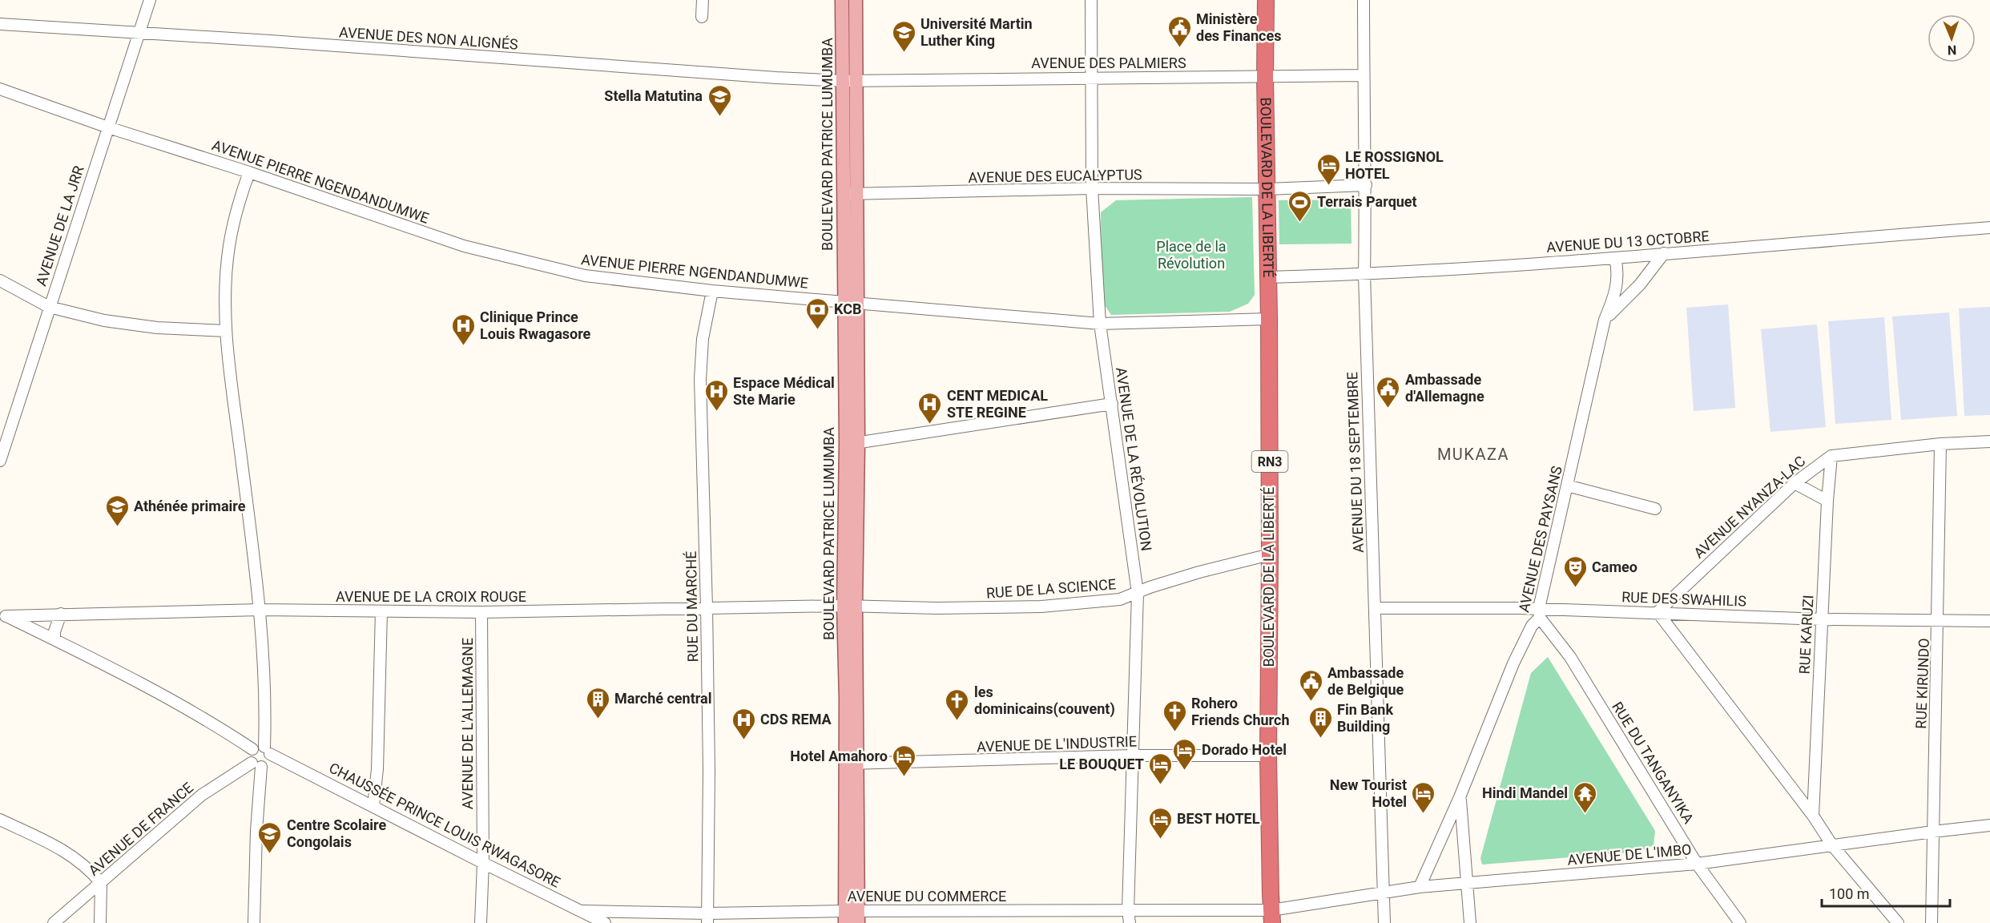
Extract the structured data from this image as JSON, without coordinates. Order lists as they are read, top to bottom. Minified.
{"streets":{"highway":["BOULEVARD DE LA LIBERTÉ","RN3"],"main road":["BOULEVARD PATRICE LUMUMBA"],"street":["AVENUE DES NON ALIGNÉS","AVENUE DES PALMIERS","AVENUE DES EUCALYPTUS","AVENUE PIERRE NGENDANDUMWE","AVENUE DE LA JRR","AVENUE DU 13 OCTOBRE","AVENUE DE LA RÉVOLUTION","AVENUE DU 18 SEPTEMBRE","AVENUE NYANZA-LAC","AVENUE DES PAYSANS","RUE DE LA SCIENCE","AVENUE DE LA CROIX ROUGE","RUE DES SWAHILIS","RUE DU MARCHÉ","RUE KARUZI","RUE KIRUNDO","AVENUE DE L'ALLEMAGNE","AVENUE DE L'INDUSTRIE","RUE DU TANGANYIKA","CHAUSSÉE PRINCE LOUIS RWAGASORE","AVENUE DE FRANCE","AVENUE DE L'IMBO","AVENUE DU COMMERCE"]},"crossings":[["AVENUE DES NON ALIGNÉS","AVENUE DES PALMIERS"],["AVENUE DES NON ALIGNÉS","BOULEVARD PATRICE LUMUMBA"],["AVENUE DES NON ALIGNÉS","AVENUE DE LA JRR"],["AVENUE DES PALMIERS","BOULEVARD PATRICE LUMUMBA"],["AVENUE DES PALMIERS","BOULEVARD DE LA LIBERTÉ"],["AVENUE DES PALMIERS","AVENUE DE LA RÉVOLUTION"],["AVENUE DES PALMIERS","AVENUE DU 18 SEPTEMBRE"],["BOULEVARD PATRICE LUMUMBA","AVENUE DES EUCALYPTUS"],["BOULEVARD PATRICE LUMUMBA","AVENUE PIERRE NGENDANDUMWE"],["BOULEVARD PATRICE LUMUMBA","RUE DE LA SCIENCE"],["BOULEVARD PATRICE LUMUMBA","AVENUE DE LA CROIX ROUGE"],["BOULEVARD PATRICE LUMUMBA","AVENUE DE L'INDUSTRIE"],["BOULEVARD PATRICE LUMUMBA","AVENUE DU COMMERCE"],["AVENUE DES EUCALYPTUS","BOULEVARD DE LA LIBERTÉ"],["AVENUE DES EUCALYPTUS","AVENUE DE LA RÉVOLUTION"],["AVENUE DES EUCALYPTUS","AVENUE DU 18 SEPTEMBRE"],["AVENUE PIERRE NGENDANDUMWE","BOULEVARD DE LA LIBERTÉ"],["AVENUE PIERRE NGENDANDUMWE","AVENUE DE LA JRR"],["AVENUE PIERRE NGENDANDUMWE","AVENUE DE LA RÉVOLUTION"],["AVENUE PIERRE NGENDANDUMWE","RUE DU MARCHÉ"],["BOULEVARD DE LA LIBERTÉ","AVENUE DU 13 OCTOBRE"],["BOULEVARD DE LA LIBERTÉ","RUE DE LA SCIENCE"],["BOULEVARD DE LA LIBERTÉ","AVENUE DE L'INDUSTRIE"],["BOULEVARD DE LA LIBERTÉ","AVENUE DE L'IMBO"],["BOULEVARD DE LA LIBERTÉ","AVENUE DU COMMERCE"],["AVENUE DU 13 OCTOBRE","AVENUE DU 18 SEPTEMBRE"],["AVENUE DU 13 OCTOBRE","AVENUE DES PAYSANS"],["AVENUE DE LA RÉVOLUTION","RUE DE LA SCIENCE"],["AVENUE DE LA RÉVOLUTION","AVENUE DE L'INDUSTRIE"],["AVENUE DE LA RÉVOLUTION","AVENUE DU COMMERCE"],["AVENUE DU 18 SEPTEMBRE","RUE DES SWAHILIS"],["AVENUE DU 18 SEPTEMBRE","AVENUE DE L'IMBO"],["AVENUE NYANZA-LAC","RUE DES SWAHILIS"],["AVENUE NYANZA-LAC","RUE KARUZI"],["AVENUE DES PAYSANS","RUE DES SWAHILIS"],["AVENUE DES PAYSANS","RUE DU TANGANYIKA"],["AVENUE DES PAYSANS","AVENUE DE L'IMBO"],["RUE DE LA SCIENCE","AVENUE DE LA CROIX ROUGE"],["AVENUE DE LA CROIX ROUGE","RUE DU MARCHÉ"],["AVENUE DE LA CROIX ROUGE","AVENUE DE L'ALLEMAGNE"],["RUE DES SWAHILIS","RUE KARUZI"],["RUE DES SWAHILIS","RUE KIRUNDO"],["RUE DES SWAHILIS","RUE DU TANGANYIKA"],["RUE DU MARCHÉ","AVENUE DU COMMERCE"],["RUE KIRUNDO","AVENUE DE L'IMBO"],["AVENUE DE L'ALLEMAGNE","CHAUSSÉE PRINCE LOUIS RWAGASORE"],["RUE DU TANGANYIKA","AVENUE DE L'IMBO"],["CHAUSSÉE PRINCE LOUIS RWAGASORE","AVENUE DE FRANCE"],["CHAUSSÉE PRINCE LOUIS RWAGASORE","AVENUE DU COMMERCE"],["AVENUE DE L'IMBO","AVENUE DU COMMERCE"]],"districts":["MUKAZA"],"parks":["Place de la Révolution"],"places":{"public building":["Ministère des Finances","Ambassade d'Allemagne","Ambassade de Belgique"],"school or university":["Université Martin Luther King","Stella Matutina","Athénée primaire","Centre Scolaire Congolais"],"hotel":["LE ROSSIGNOL HOTEL","Dorado Hotel","Hotel Amahoro","LE BOUQUET","New Tourist Hotel","BEST HOTEL"],"sports":["Terrais Parquet"],"bank":["KCB"],"hospital":["Clinique Prince Louis Rwagasore","Espace Médical Ste Marie","CENT MEDICAL STE REGINE","CDS REMA"],"theatre":["Cameo"],"building":["Marché central","Fin Bank Building"],"church":["les dominicains(couvent)","Rohero Friends Church"],"temple":["Hindi Mandel"]},"scale_bar":"100 m","north":"bottom"}
